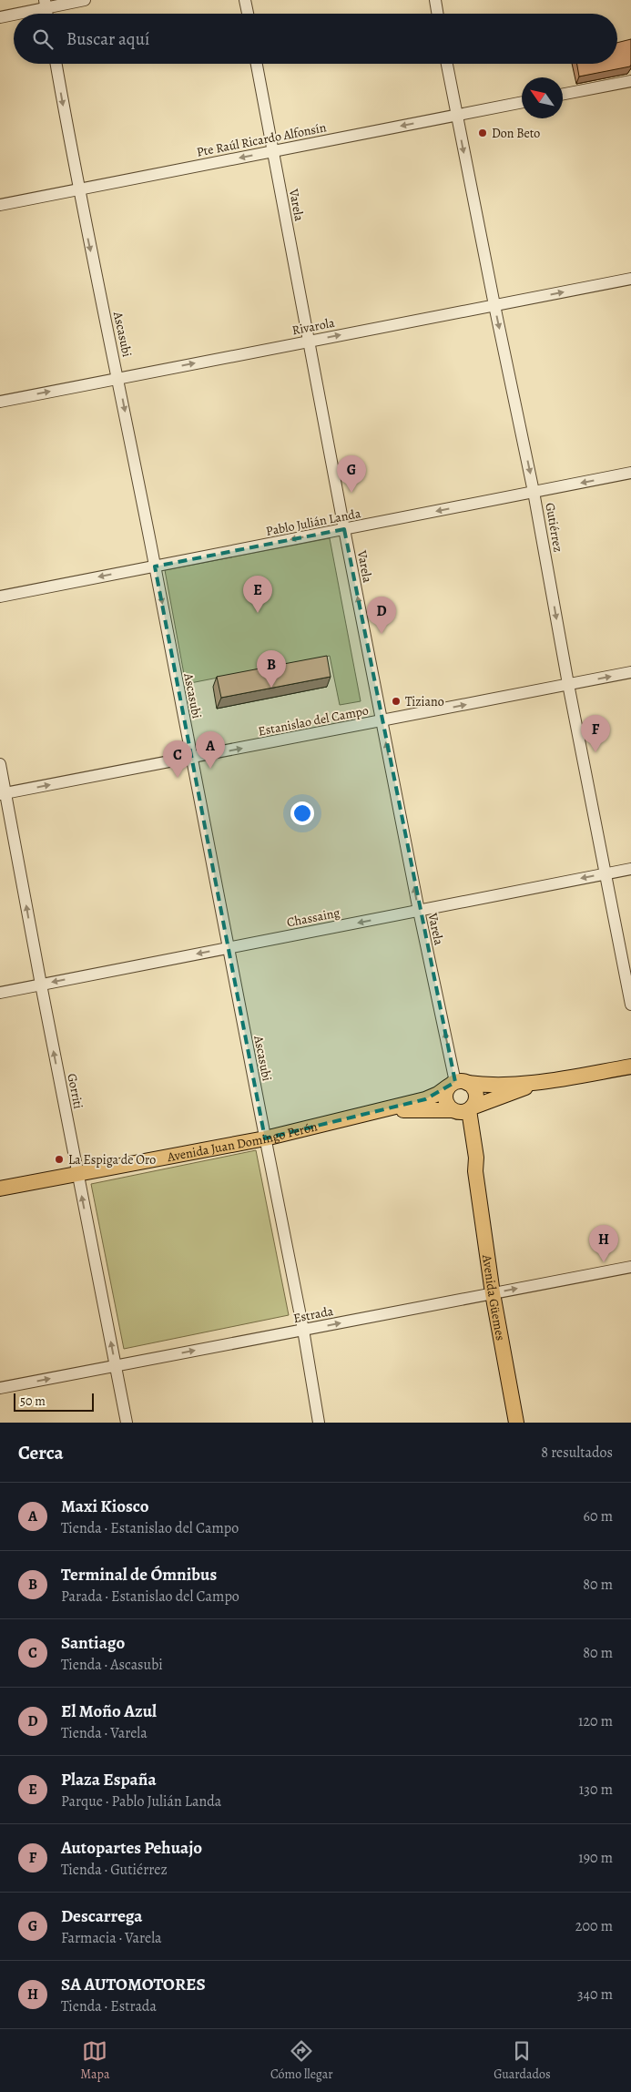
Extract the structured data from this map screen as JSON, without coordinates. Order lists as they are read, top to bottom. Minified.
{"streets":{"main road":["Avenida Juan Domingo Perón","Avenida Güemes"],"street":["Pte Raúl Ricardo Alfonsín","Varela","Rivarola","Ascasubi","Pablo Julián Landa","Gutiérrez","Estanislao del Campo","Chassaing","Gorriti","Estrada"]},"crossings":[["Pte Raúl Ricardo Alfonsín","Varela"],["Pte Raúl Ricardo Alfonsín","Ascasubi"],["Pte Raúl Ricardo Alfonsín","Gutiérrez"],["Varela","Rivarola"],["Varela","Pablo Julián Landa"],["Varela","Estanislao del Campo"],["Varela","Chassaing"],["Varela","Avenida Juan Domingo Perón"],["Varela","Avenida Güemes"],["Rivarola","Ascasubi"],["Rivarola","Gutiérrez"],["Ascasubi","Pablo Julián Landa"],["Ascasubi","Estanislao del Campo"],["Ascasubi","Chassaing"],["Ascasubi","Avenida Juan Domingo Perón"],["Ascasubi","Estrada"],["Pablo Julián Landa","Gutiérrez"],["Gutiérrez","Estanislao del Campo"],["Gutiérrez","Chassaing"],["Estanislao del Campo","Gorriti"],["Chassaing","Gorriti"],["Gorriti","Avenida Juan Domingo Perón"],["Gorriti","Estrada"],["Avenida Juan Domingo Perón","Avenida Güemes"],["Avenida Güemes","Estrada"]],"one_way":["Pte Raúl Ricardo Alfonsín","Varela","Rivarola","Ascasubi","Pablo Julián Landa","Gutiérrez","Estanislao del Campo","Chassaing","Gorriti","Estrada"],"places":["Don Beto","Tiziano","La Espiga de Oro"],"scale_bar":"50 m","north":"top left","page":{"search":"Buscar aquí","pins":["G","E","D","B","F","A","C","H"],"scale":"50 m","heading":["Cerca","8 resultados"],"list":[{"mark":"A","name":"Maxi Kiosco","note":"Tienda · Estanislao del Campo","value":"60 m"},{"mark":"B","name":"Terminal de Ómnibus","note":"Parada · Estanislao del Campo","value":"80 m"},{"mark":"C","name":"Santiago","note":"Tienda · Ascasubi","value":"80 m"},{"mark":"D","name":"El Moño Azul","note":"Tienda · Varela","value":"120 m"},{"mark":"E","name":"Plaza España","note":"Parque · Pablo Julián Landa","value":"130 m"},{"mark":"F","name":"Autopartes Pehuajo","note":"Tienda · Gutiérrez","value":"190 m"},{"mark":"G","name":"Descarrega","note":"Farmacia · Varela","value":"200 m"},{"mark":"H","name":"SA AUTOMOTORES","note":"Tienda · Estrada","value":"340 m"}],"nav":["Mapa","Cómo llegar","Guardados"]}}
